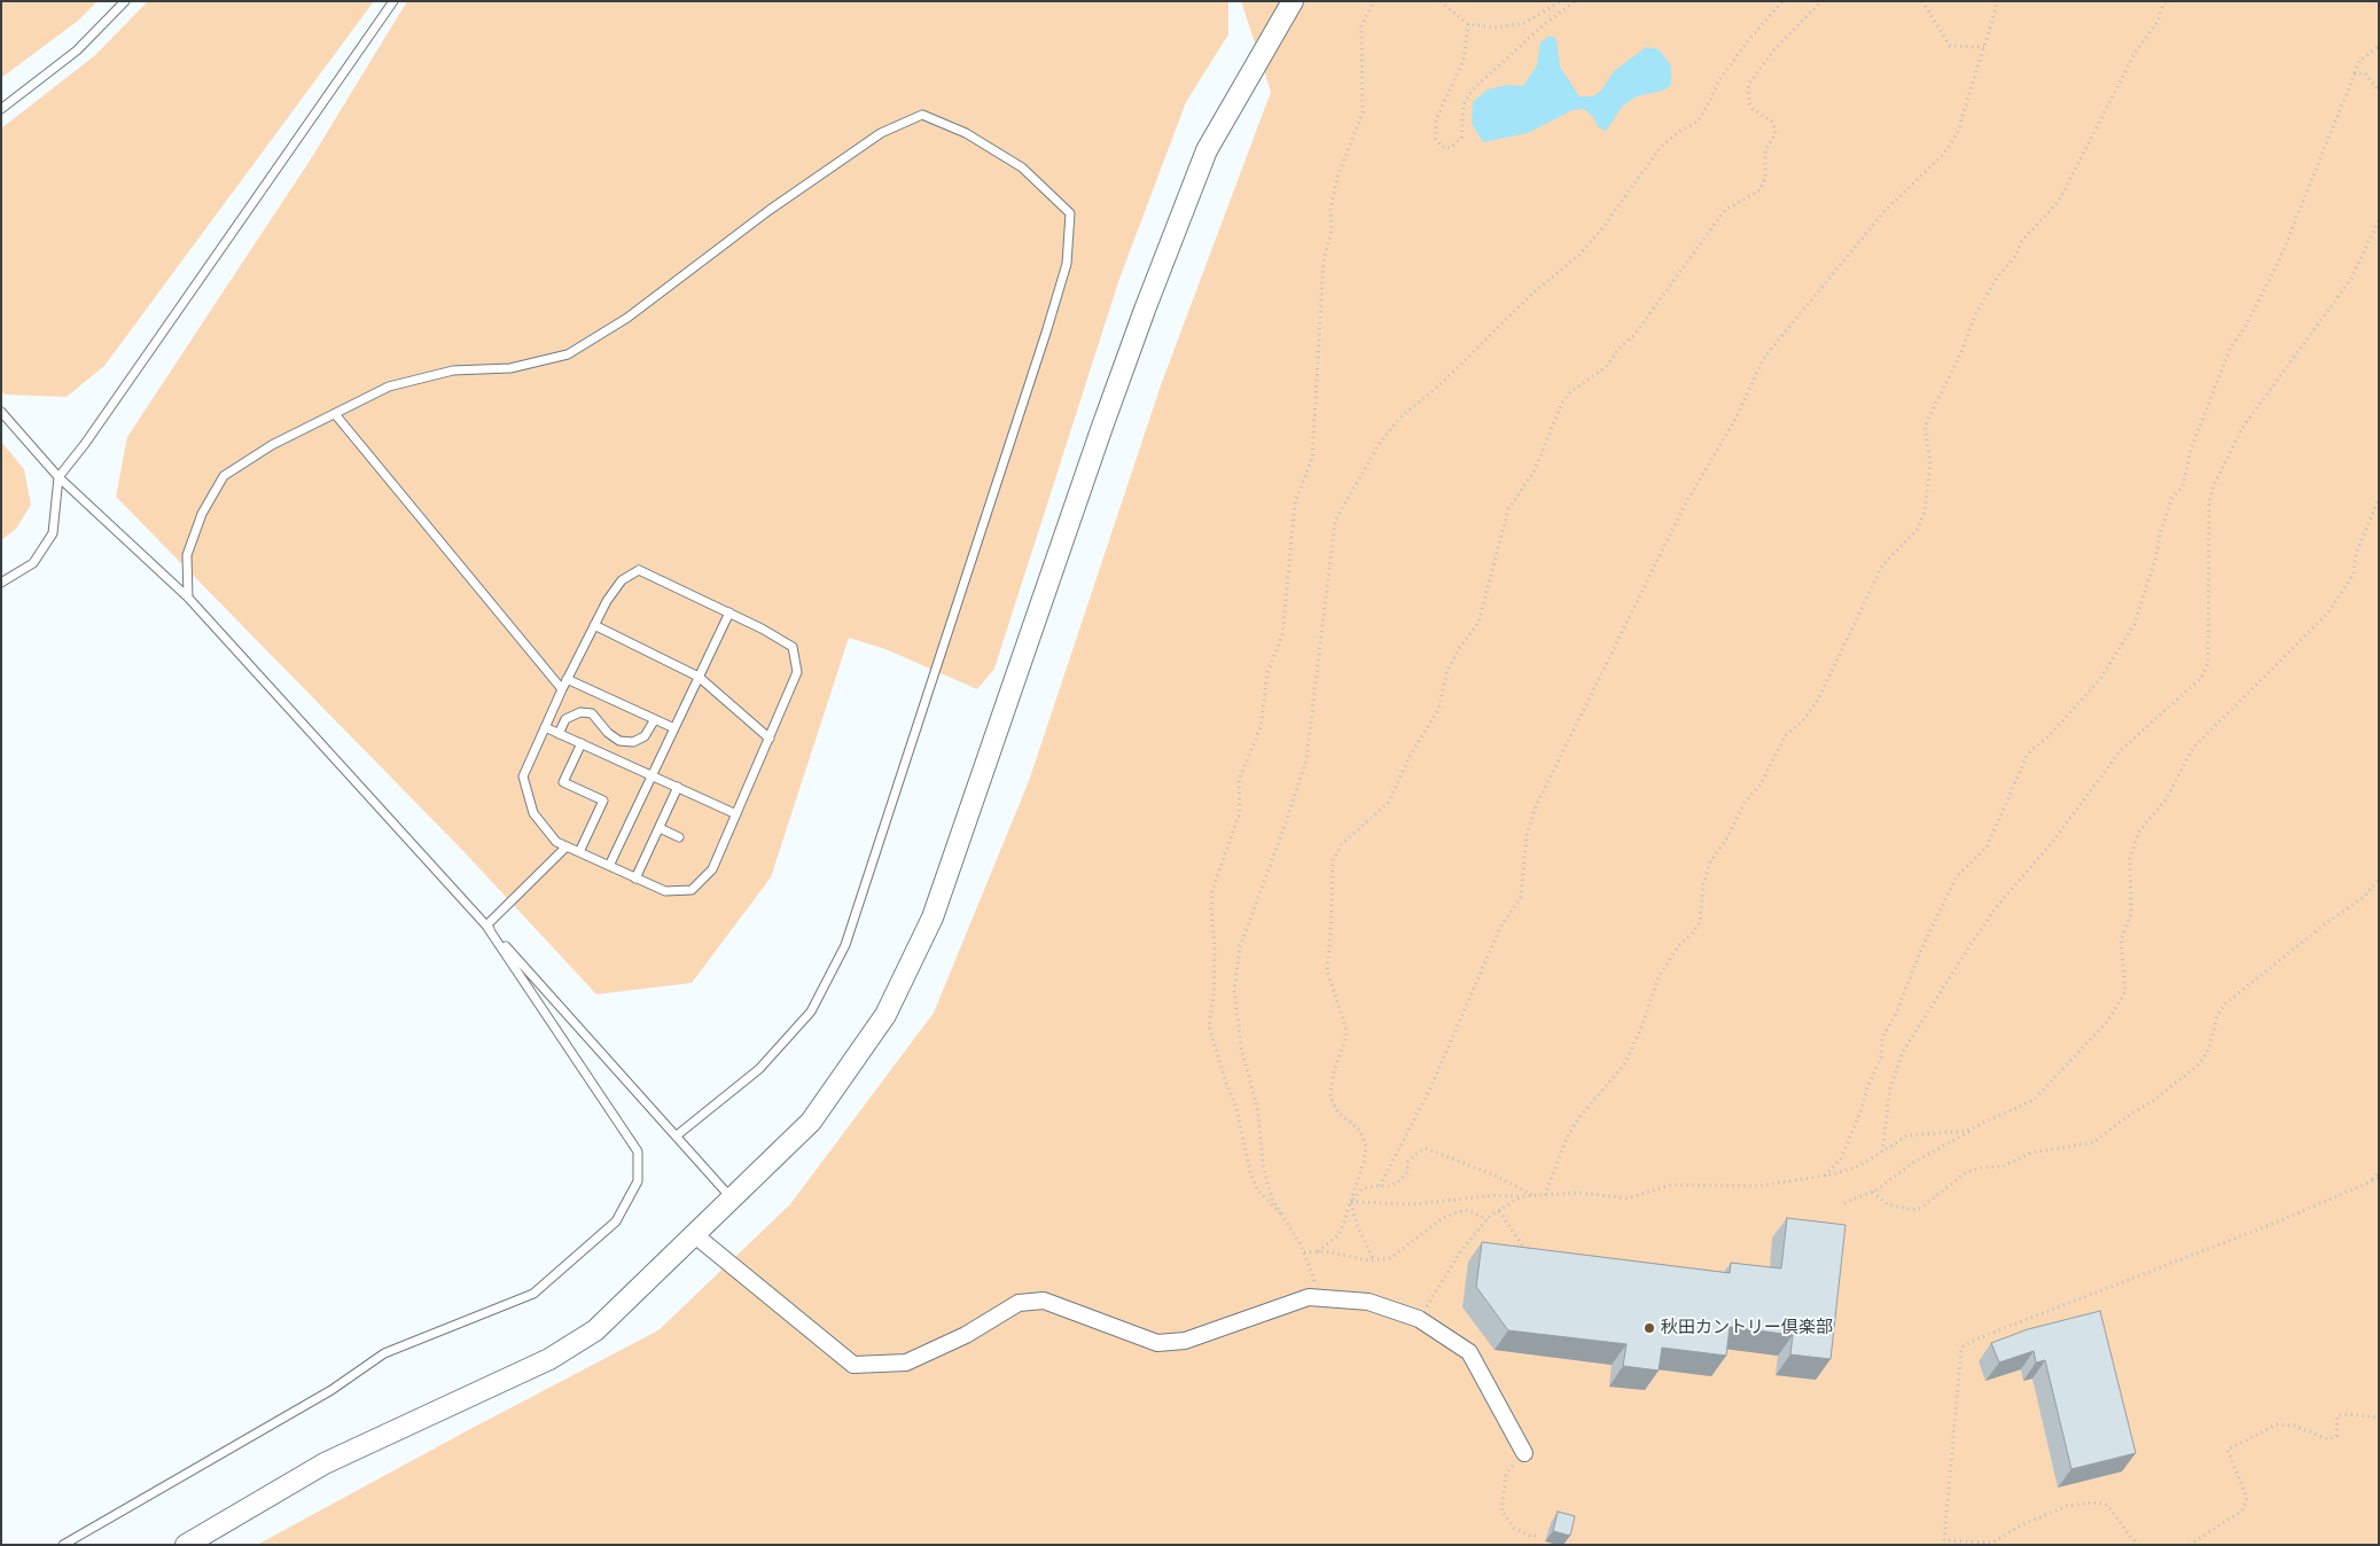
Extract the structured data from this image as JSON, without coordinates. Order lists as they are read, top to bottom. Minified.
{"places":["秋田カントリー倶楽部"]}
